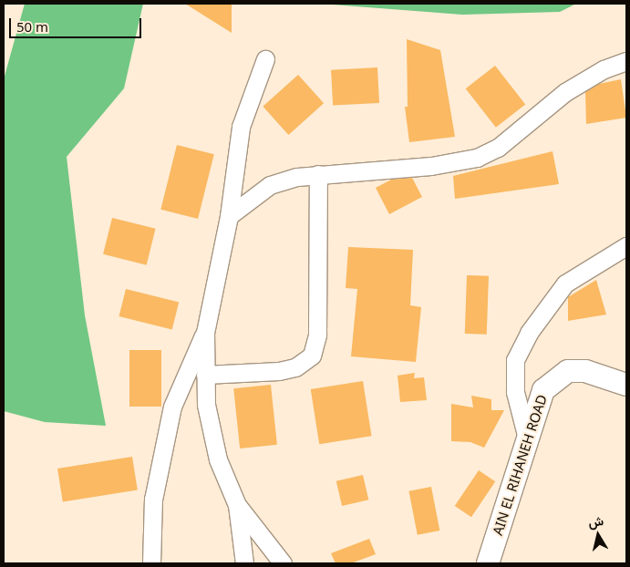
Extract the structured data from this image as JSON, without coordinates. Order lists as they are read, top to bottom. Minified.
{"streets":{"street":["AIN EL RIHANEH ROAD"]},"scale_bar":"50 m","north":"top"}
